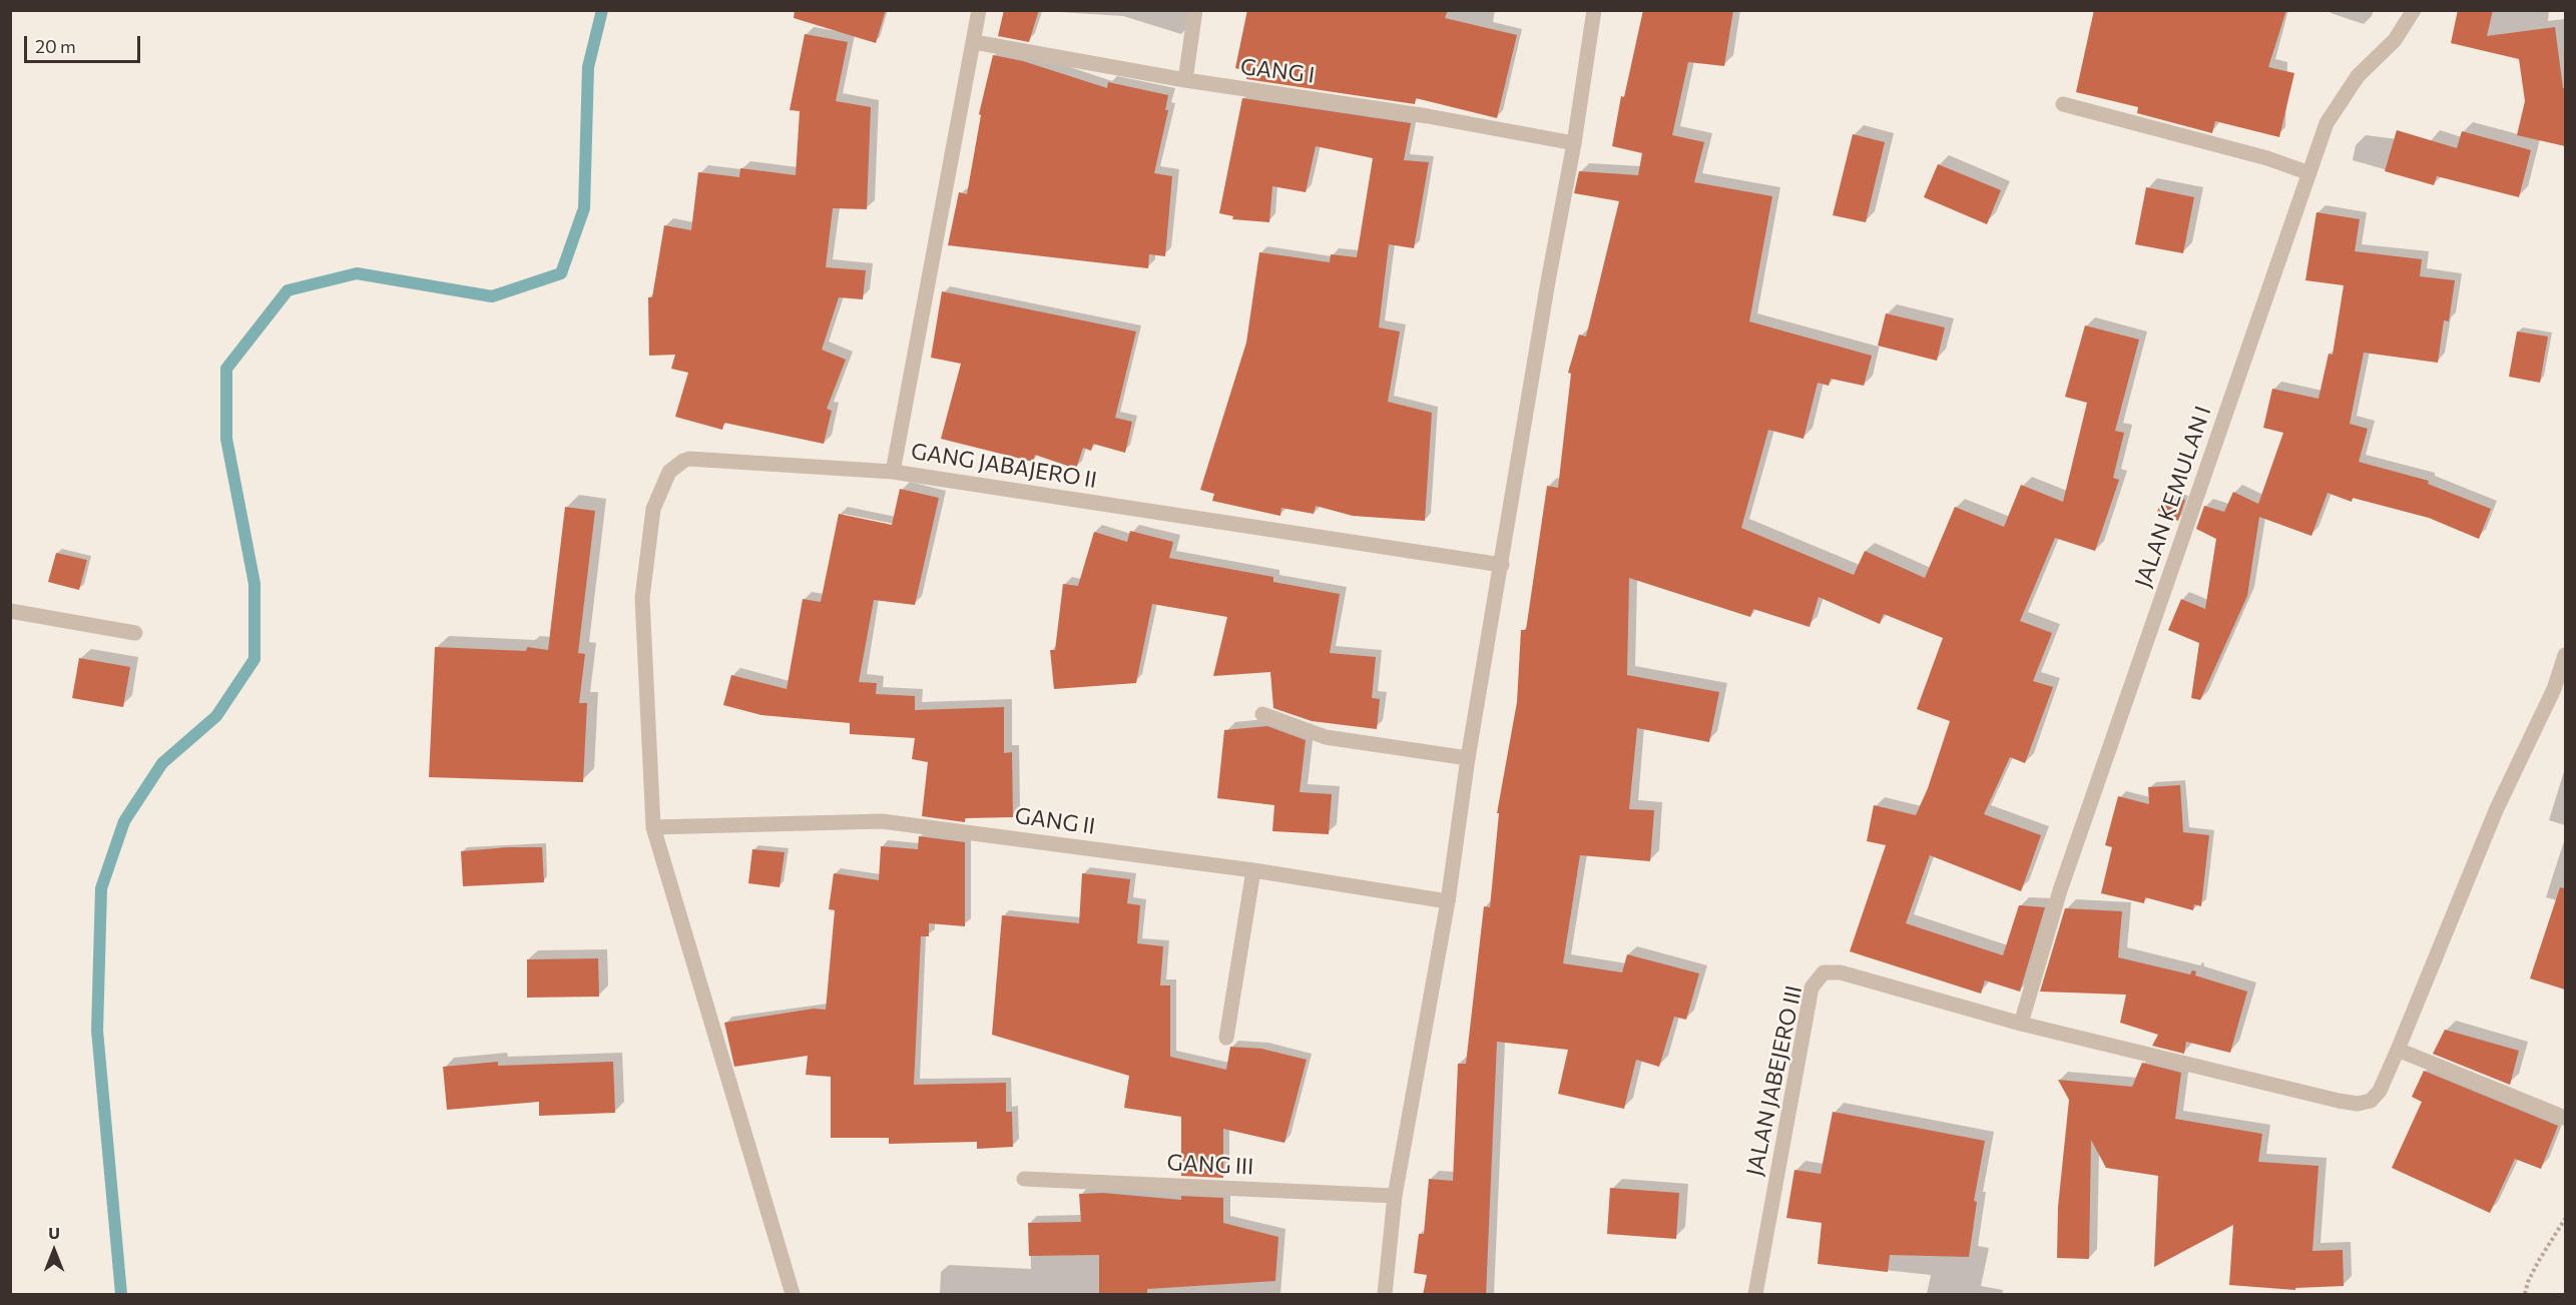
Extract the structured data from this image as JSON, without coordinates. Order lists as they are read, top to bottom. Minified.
{"streets":{"street":["GANG I","GANG JABAJERO II","JALAN KEMULAN I","GANG II","JALAN JABEJERO III","GANG III"]},"crossings":[["GANG I","GANG JABAJERO II"],["JALAN KEMULAN I","JALAN JABEJERO III"]],"scale_bar":"20 m","north":"top"}
